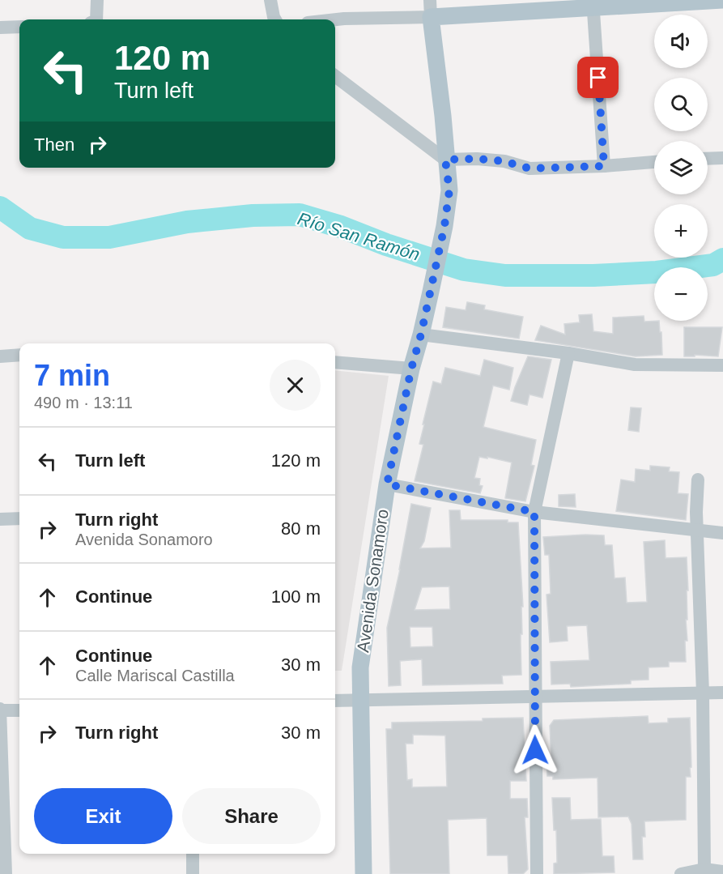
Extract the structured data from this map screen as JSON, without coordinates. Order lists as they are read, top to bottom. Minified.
{"streets":{"main road":["Avenida Sonamoro"]},"water":["Río San Ramón"],"page":{"map_buttons":["+","−"],"turn":["120 m","Turn left"],"then":"Then","heading":["7 min","490 m · 13:11"],"list":[{"name":"Turn left","value":"120 m"},{"name":"Turn right","note":"Avenida Sonamoro","value":"80 m"},{"name":"Continue","value":"100 m"},{"name":"Continue","note":"Calle Mariscal Castilla","value":"30 m"},{"name":"Turn right","value":"30 m"}],"buttons":["Exit","Share"]}}
